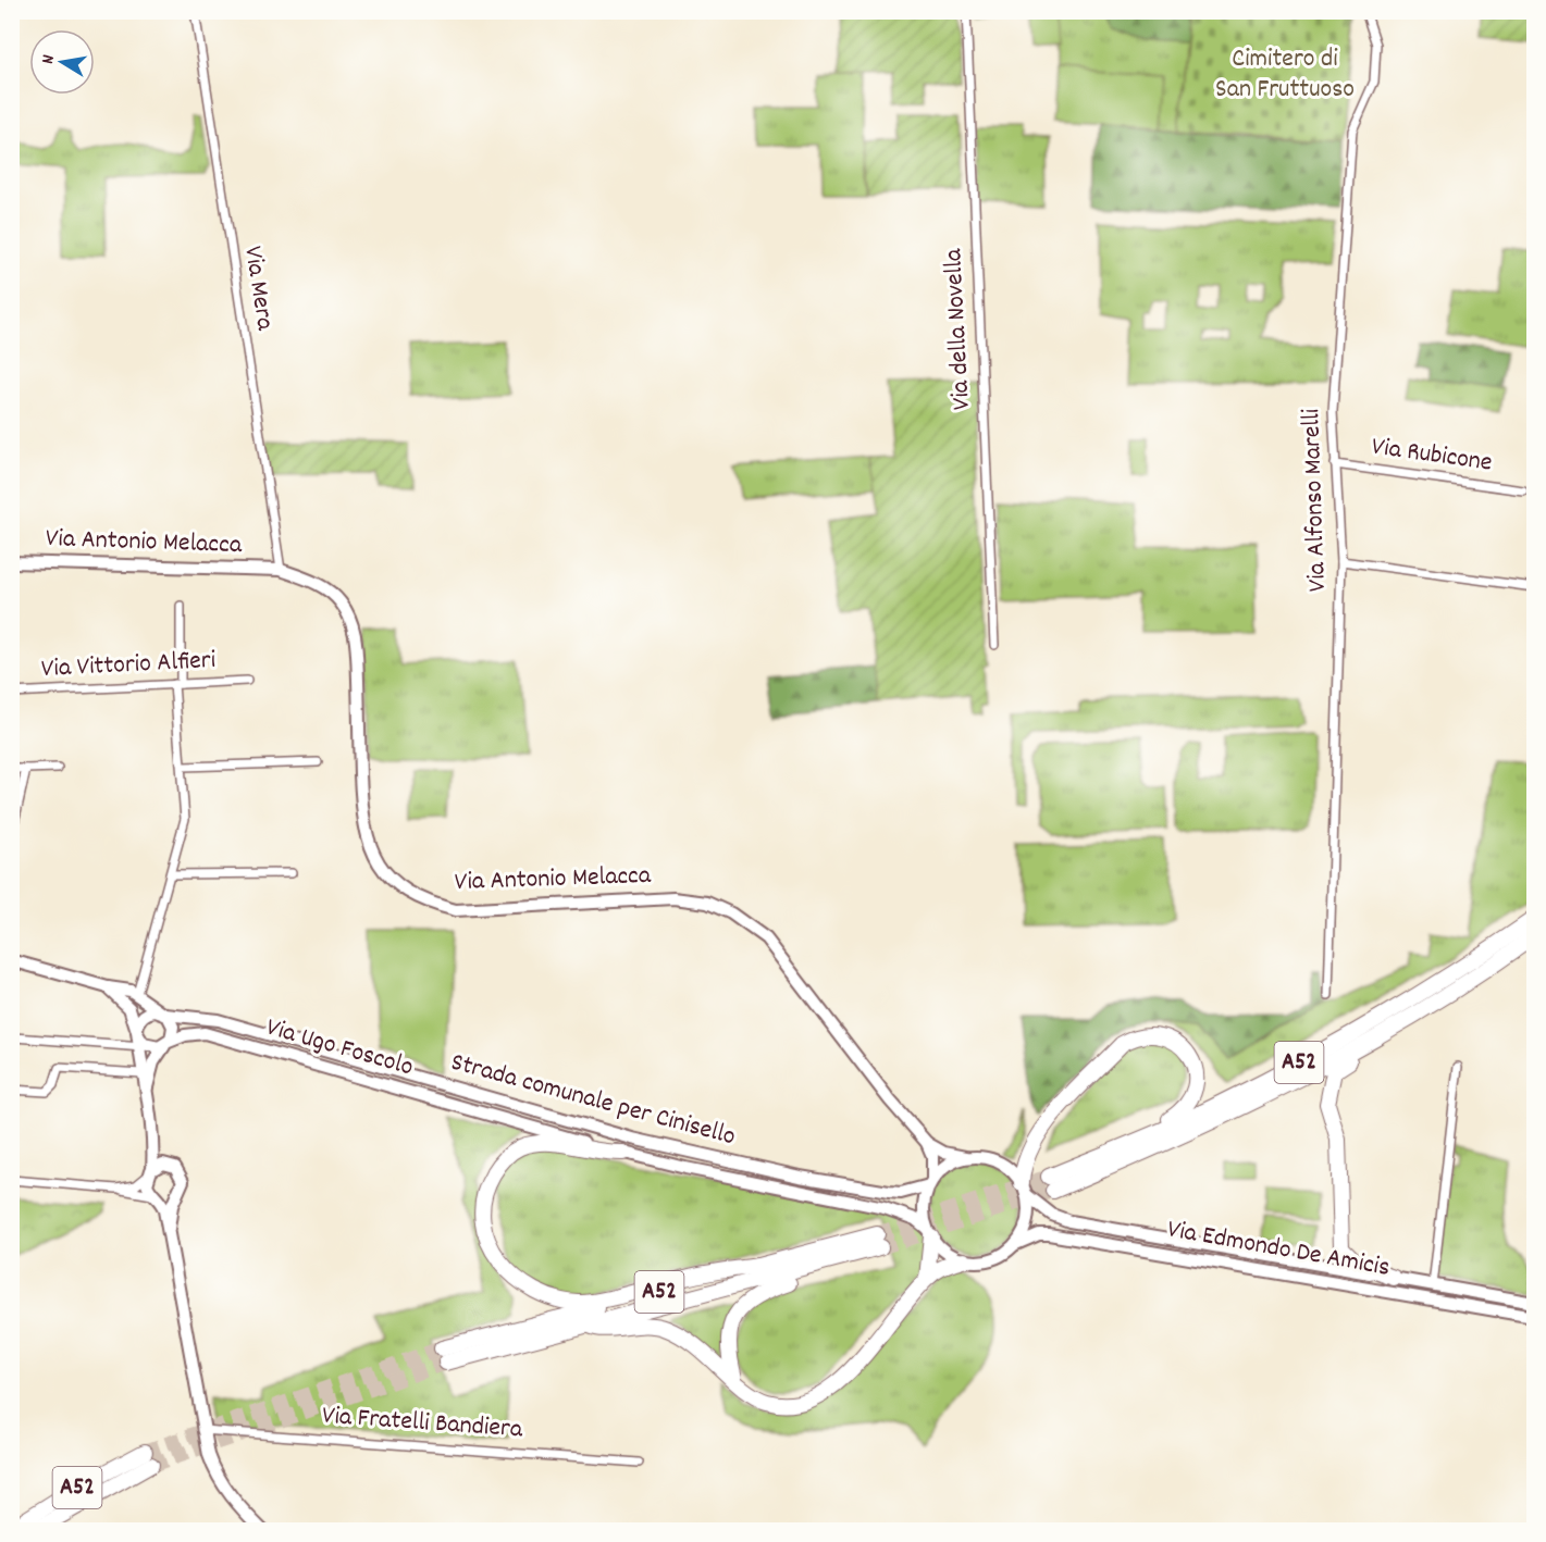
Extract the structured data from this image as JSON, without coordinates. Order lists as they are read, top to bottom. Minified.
{"streets":{"highway":["A52"],"main road":["Via Antonio Melacca","Via Ugo Foscolo","Strada comunale per Cinisello","Via Edmondo De Amicis"],"street":["Via Mera","Via della Novella","Via Rubicone","Via Alfonso Marelli","Via Vittorio Alfieri","Via Fratelli Bandiera"]},"crossings":[["Via Mera","Via Antonio Melacca"],["Via Rubicone","Via Alfonso Marelli"],["Via Antonio Melacca","Via Ugo Foscolo"],["Via Antonio Melacca","Strada comunale per Cinisello"],["Via Antonio Melacca","Via Edmondo De Amicis"],["Via Ugo Foscolo","Strada comunale per Cinisello"],["Via Ugo Foscolo","Via Edmondo De Amicis"],["Strada comunale per Cinisello","Via Edmondo De Amicis"]],"parks":["Cimitero di San Fruttuoso"],"north":"left"}
